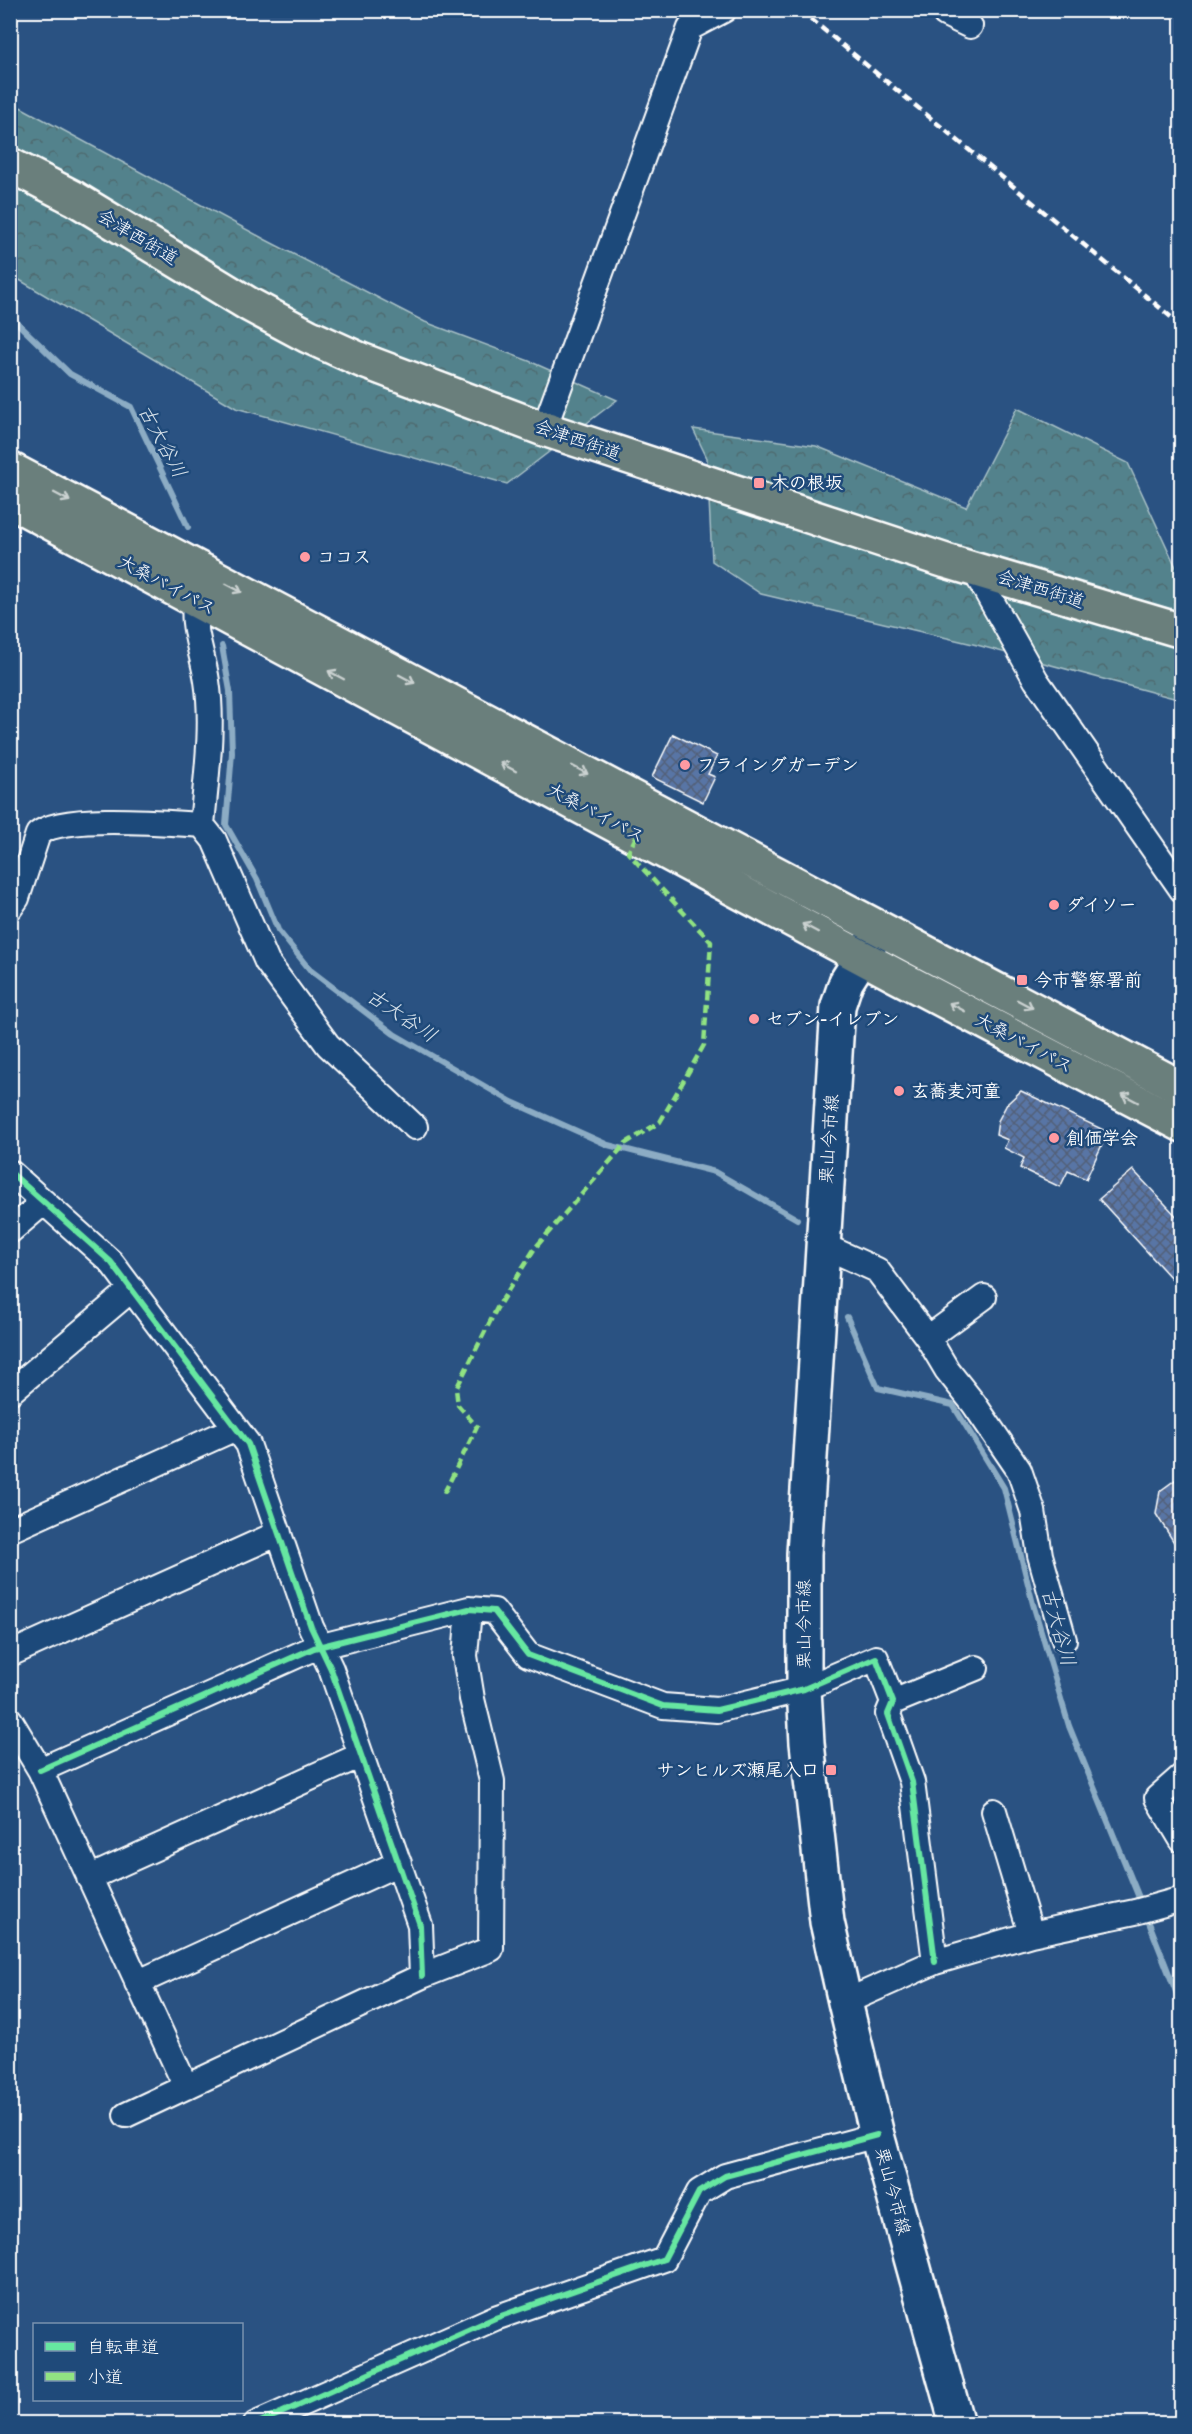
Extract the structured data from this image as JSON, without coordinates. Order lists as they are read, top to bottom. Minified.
{"streets":{"highway":["会津西街道","大桑バイパス"],"main road":["栗山今市線"]},"crossings":[["大桑バイパス","栗山今市線"]],"water":["古大谷川"],"places":{"transit":["木の根坂","今市警察署前","サンヒルズ瀬尾入口"],"other":["ココス","フライングガーデン","ダイソー","セブン-イレブン","玄蕎麦河童","創価学会"]},"legend":["自転車道","小道"]}
